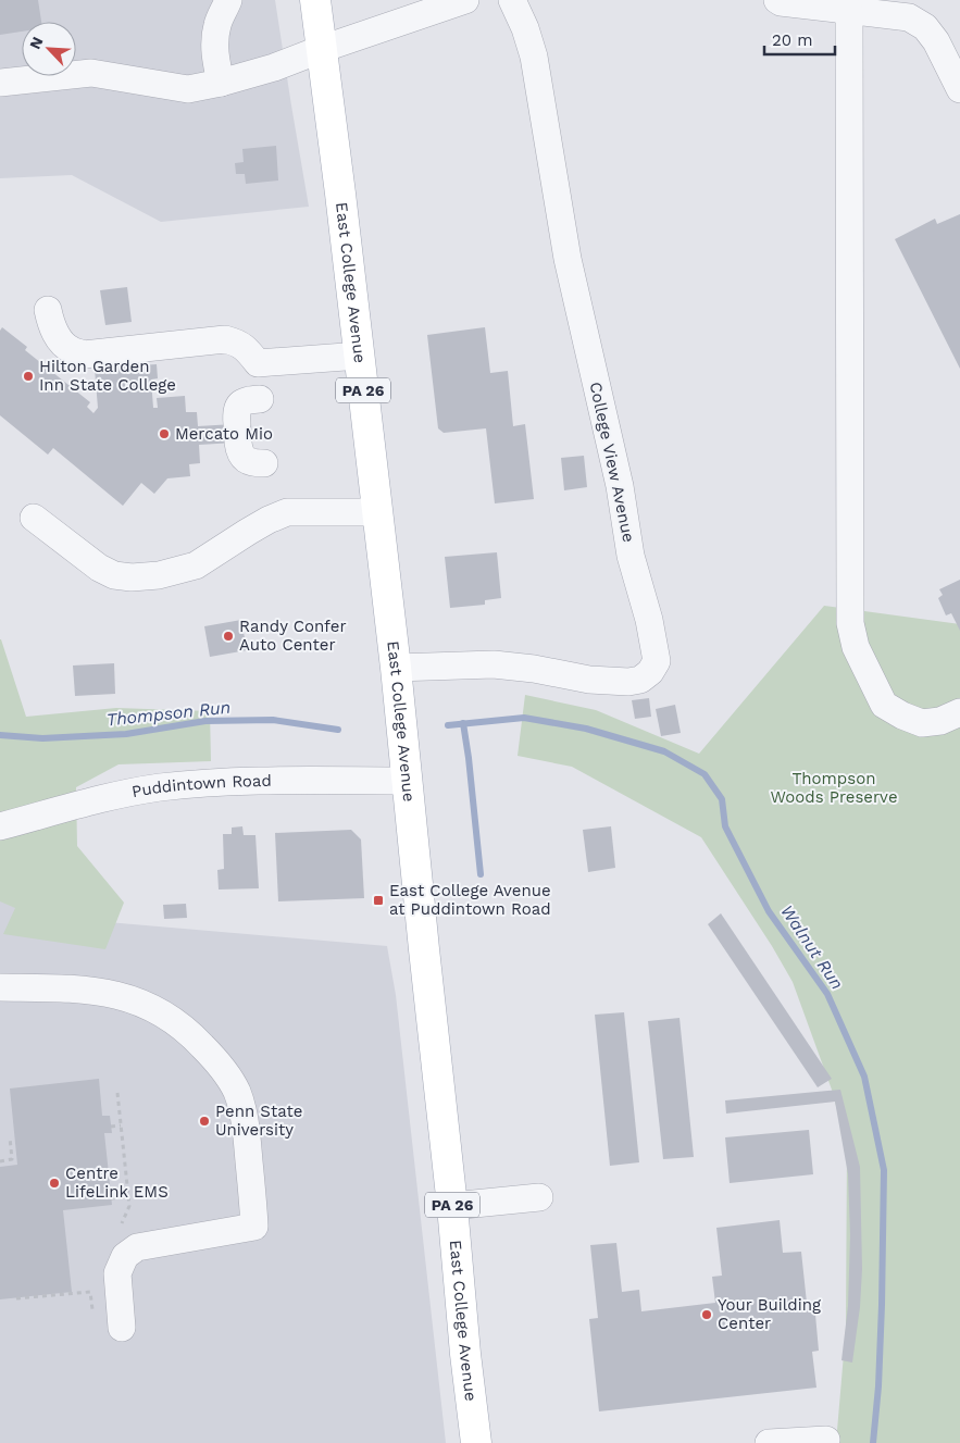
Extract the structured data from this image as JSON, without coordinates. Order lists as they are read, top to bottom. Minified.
{"streets":{"main road":["East College Avenue","PA 26"],"street":["College View Avenue","Puddintown Road"]},"crossings":[["East College Avenue","College View Avenue"],["East College Avenue","Puddintown Road"]],"water":["Thompson Run","Walnut Run"],"parks":["Thompson Woods Preserve"],"places":{"other":["Hilton Garden Inn State College","Mercato Mio","Randy Confer Auto Center","Penn State University","Centre LifeLink EMS","Your Building Center"],"transit":["East College Avenue at Puddintown Road"]},"scale_bar":"20 m","north":"top left"}
